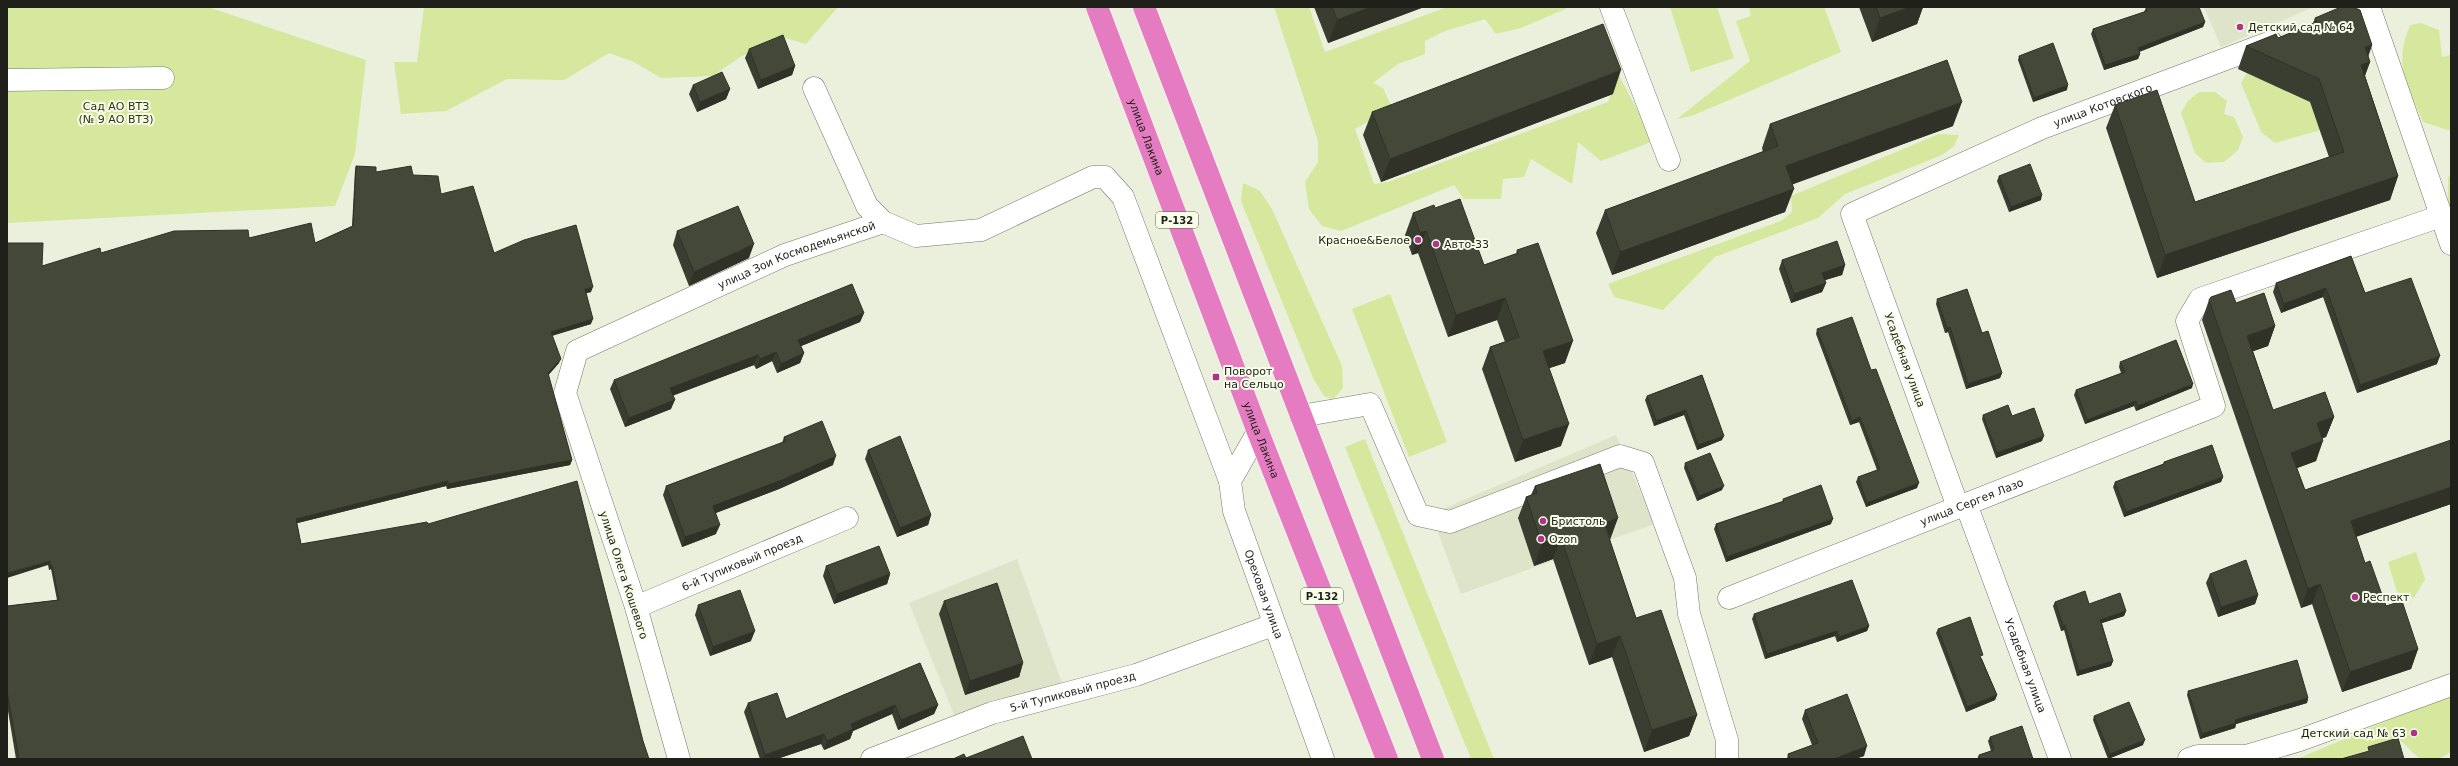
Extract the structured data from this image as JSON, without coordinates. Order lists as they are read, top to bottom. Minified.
{"streets":{"highway":["улица Лакина","Р-132"],"street":["улица Котовского","улица Зои Космодемьянской","Усадебная улица","улица Сергея Лазо","6-й Тупиковый проезд","улица Олега Кошевого","Ореховая улица","5-й Тупиковый проезд"]},"crossings":[["улица Котовского","Усадебная улица"],["улица Зои Космодемьянской","улица Олега Кошевого"],["улица Зои Космодемьянской","Ореховая улица"],["Усадебная улица","улица Сергея Лазо"],["6-й Тупиковый проезд","улица Олега Кошевого"],["Ореховая улица","5-й Тупиковый проезд"]],"parks":["Сад АО ВТЗ (№ 9 АО ВТЗ)"],"places":{"other":["Детский сад № 64","Красное&Белое","Авто-33","Бристоль","Ozon","Респект","Детский сад № 63"],"transit":["Поворот на Сельцо"]}}
